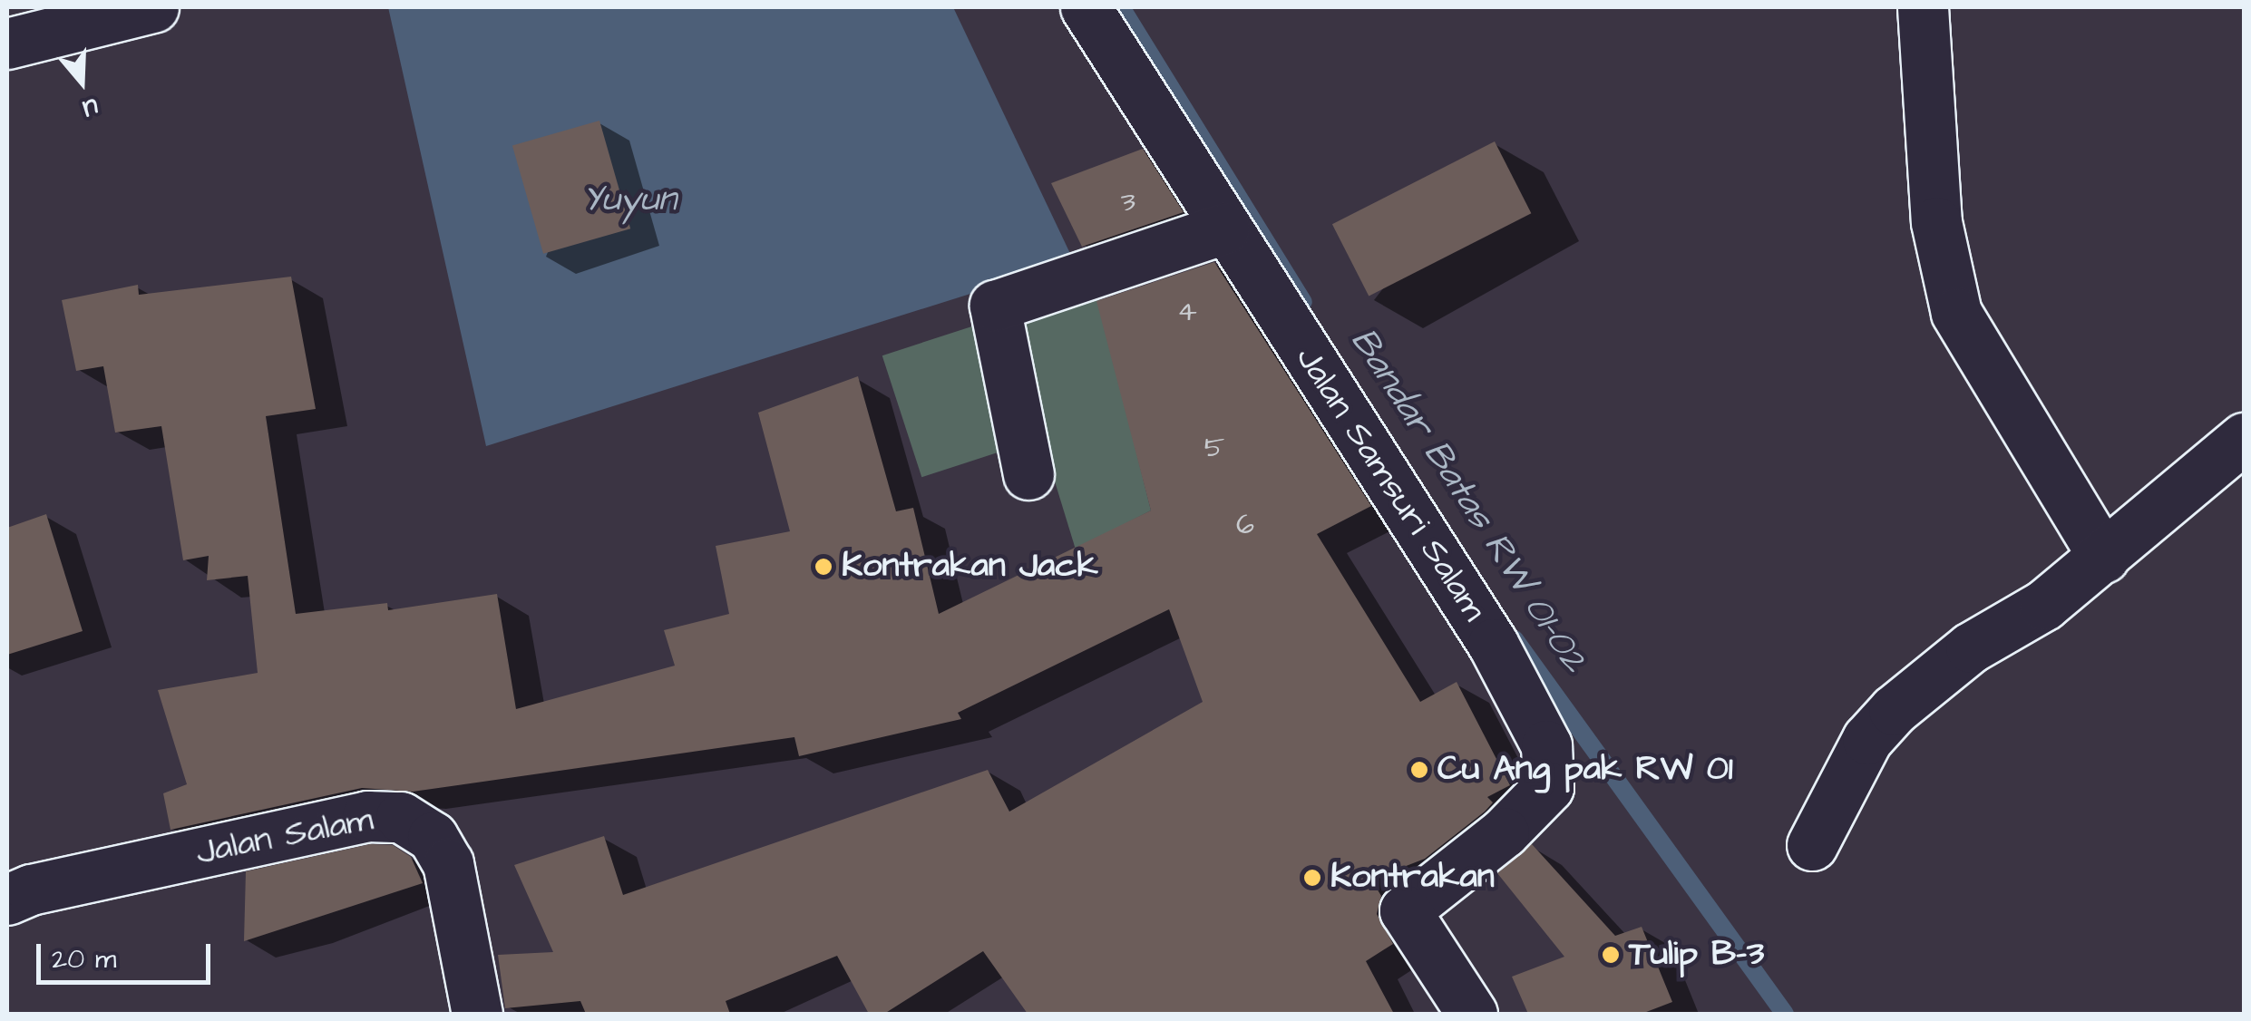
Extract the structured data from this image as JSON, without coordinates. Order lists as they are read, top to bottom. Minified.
{"streets":{"street":["Jalan Samsuri Salam","Jalan Salam"]},"water":["Yuyun","Bandar Batas RW 01-02"],"places":["Kontrakan Jack","Cu Ang pak RW 01","Kontrakan","Tulip B-3"],"house_numbers":["3","4","5","6"],"scale_bar":"20 m","north":"bottom"}
